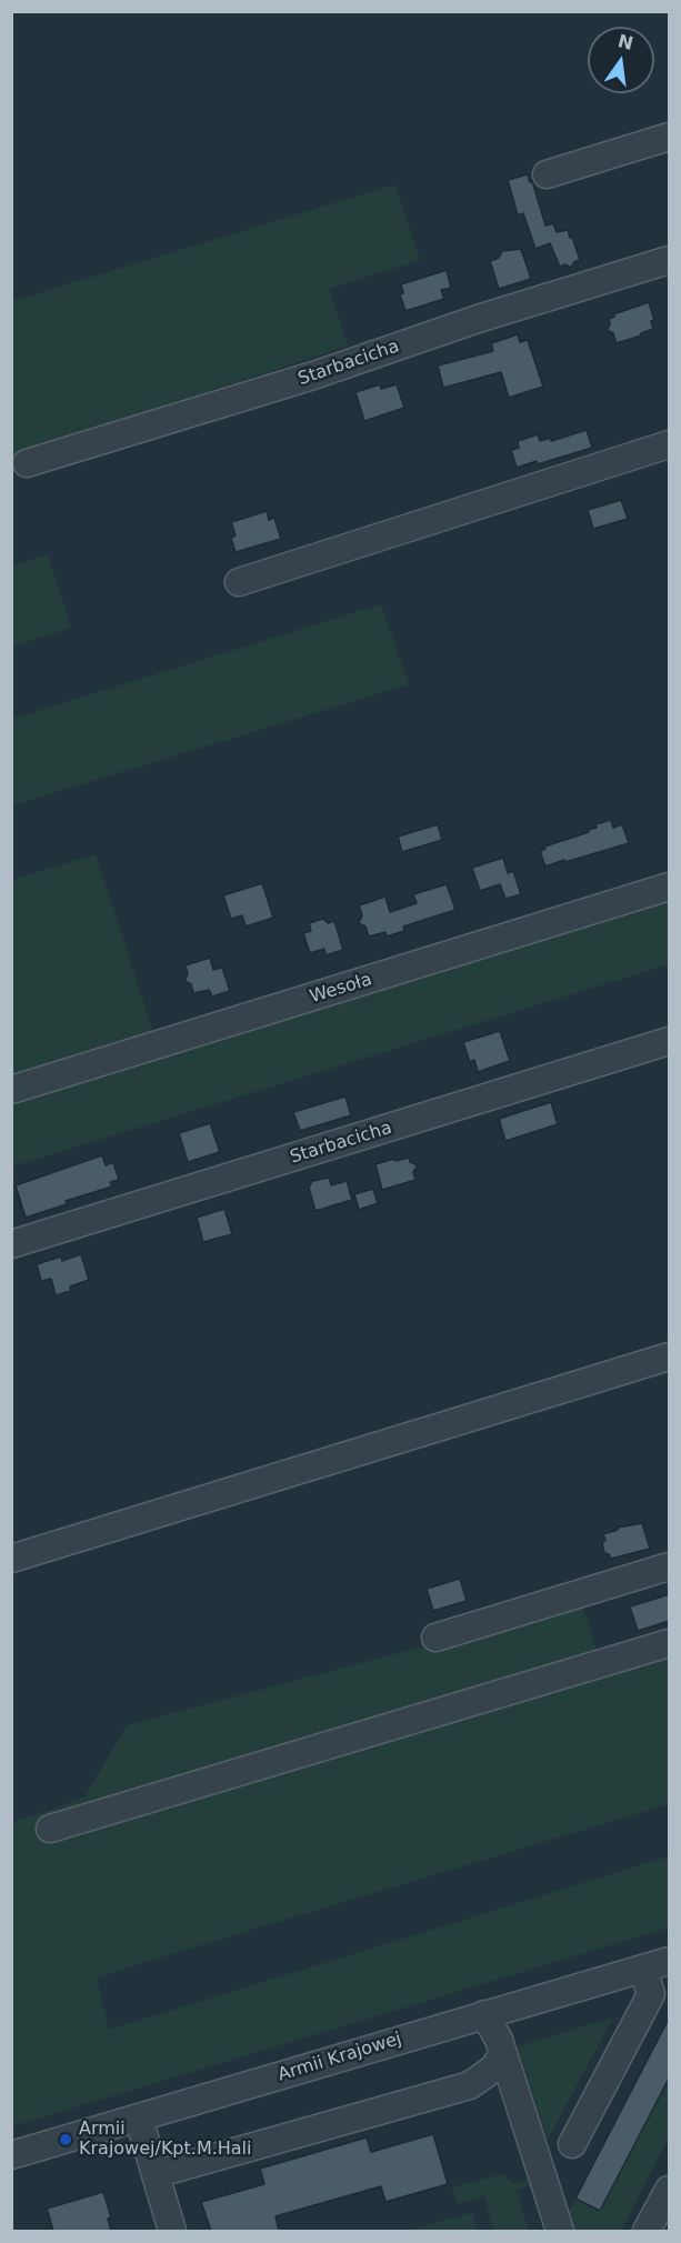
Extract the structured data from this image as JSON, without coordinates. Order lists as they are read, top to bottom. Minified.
{"streets":{"street":["Starbacicha","Wesoła","Armii Krajowej"]},"places":["Armii Krajowej/Kpt.M.Hali"],"north":"top"}
